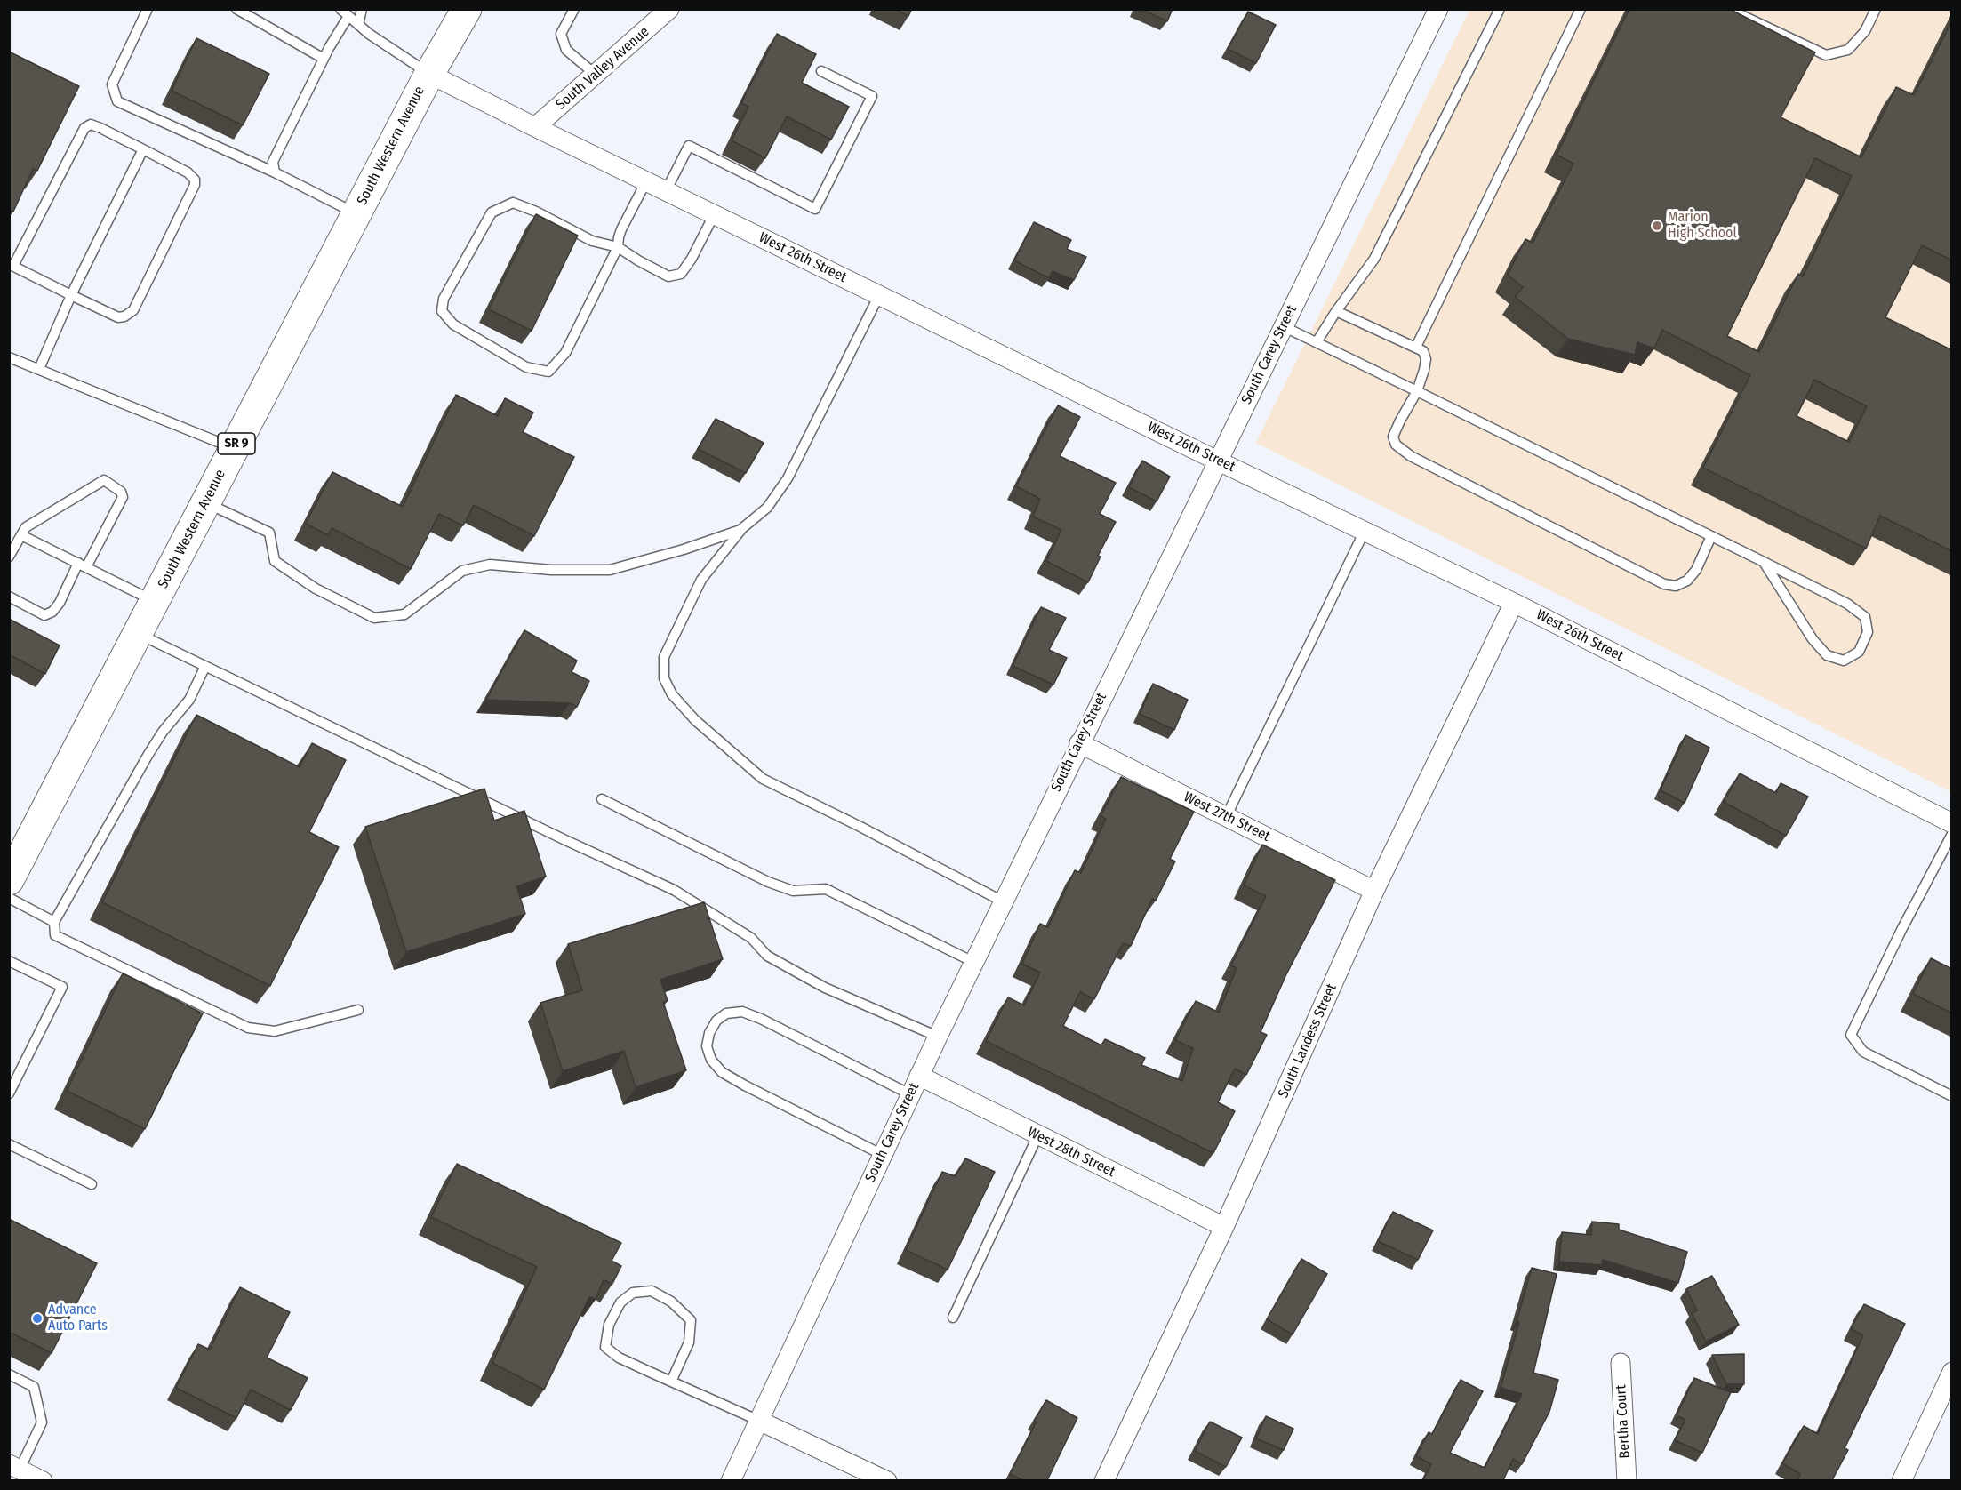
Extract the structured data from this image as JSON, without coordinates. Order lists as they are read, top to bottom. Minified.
{"streets":{"highway":["South Western Avenue","SR 9"],"street":["South Valley Avenue","West 26th Street","South Carey Street","West 27th Street","South Landess Street","West 28th Street","Bertha Court"]},"crossings":[["South Valley Avenue","West 26th Street"],["South Western Avenue","West 26th Street"],["West 26th Street","South Carey Street"],["West 26th Street","South Landess Street"],["South Carey Street","West 27th Street"],["South Carey Street","West 28th Street"],["West 27th Street","South Landess Street"],["South Landess Street","West 28th Street"]],"places":["Marion High School","Advance Auto Parts"]}
